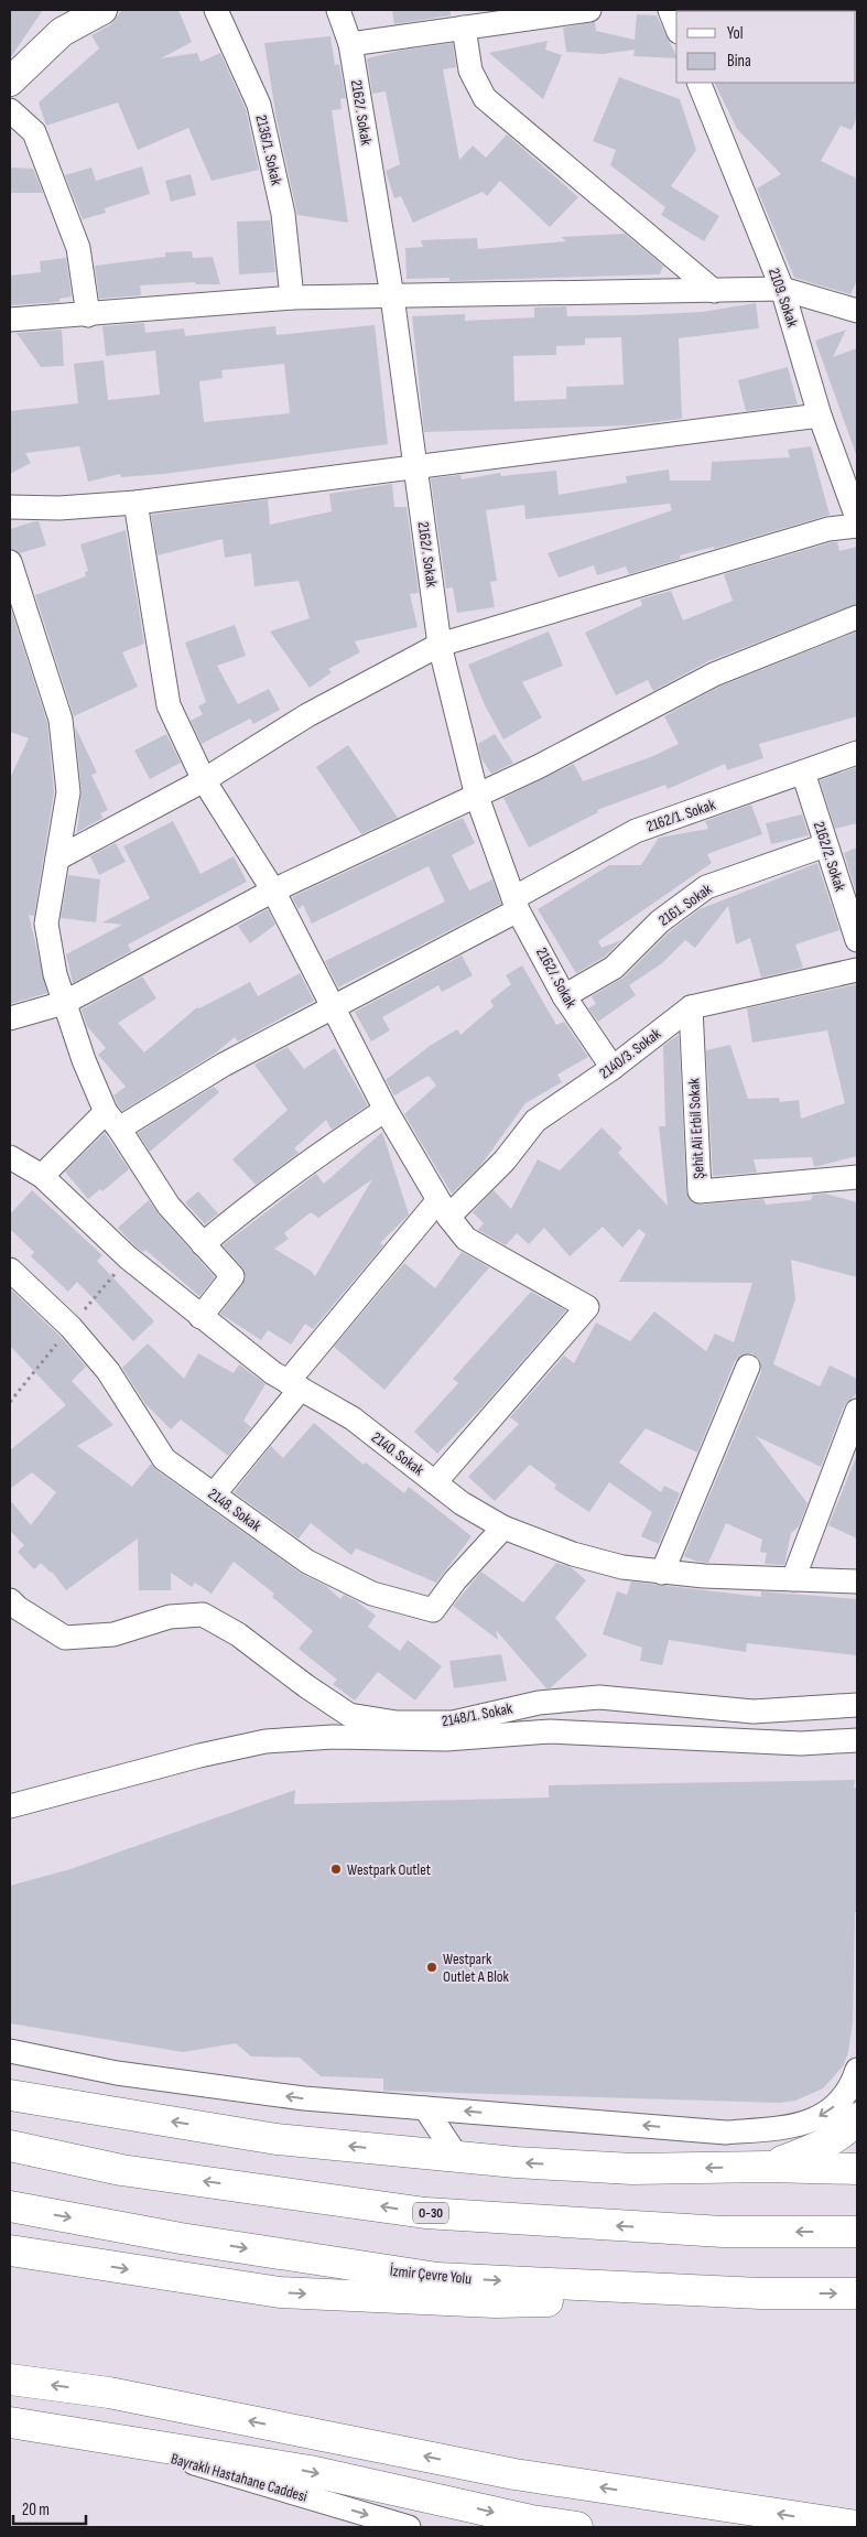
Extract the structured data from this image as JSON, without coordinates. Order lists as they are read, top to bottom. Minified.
{"streets":{"highway":["O-30","İzmir Çevre Yolu"],"street":["2162/. Sokak","2136/1. Sokak","2109. Sokak","2162/1. Sokak","2162/2. Sokak","2161. Sokak","2140/3. Sokak","Şehit Ali Erbil Sokak","2140. Sokak","2148. Sokak","2148/1. Sokak","Bayraklı Hastahane Caddesi"]},"crossings":[["2162/. Sokak","2162/1. Sokak"],["2162/. Sokak","2161. Sokak"],["2162/. Sokak","2140/3. Sokak"],["2162/1. Sokak","2162/2. Sokak"],["2162/1. Sokak","2140. Sokak"],["2162/2. Sokak","2161. Sokak"],["2140/3. Sokak","Şehit Ali Erbil Sokak"],["2140/3. Sokak","2140. Sokak"],["2140/3. Sokak","2148. Sokak"],["2140. Sokak","2148. Sokak"]],"one_way":["Bayraklı Hastahane Caddesi"],"places":["Westpark Outlet","Westpark Outlet A Blok"],"legend":["Yol","Bina"],"scale_bar":"20 m"}
